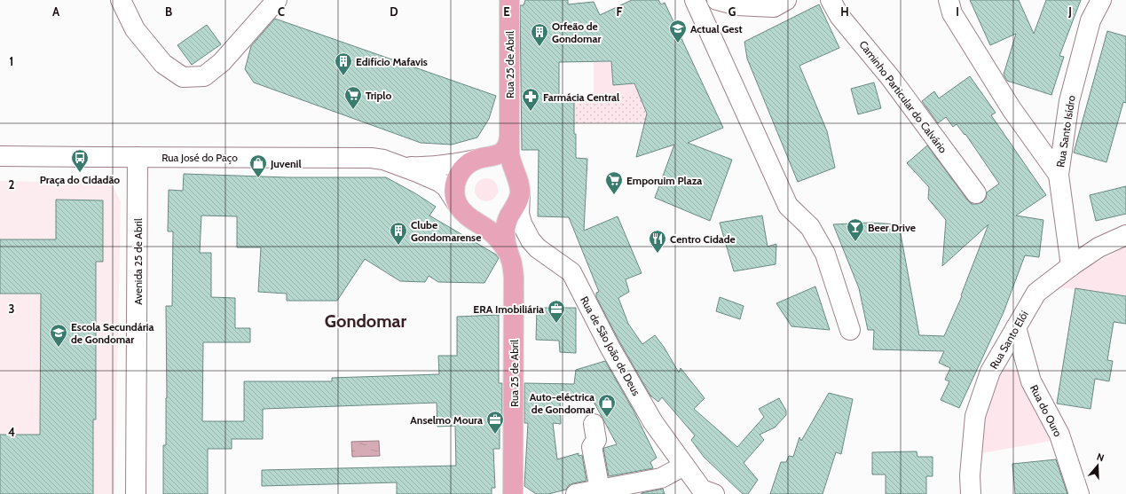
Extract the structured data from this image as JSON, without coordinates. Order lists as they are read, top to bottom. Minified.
{"streets":{"main road":["Rua 25 de Abril"],"street":["Caminho Particular do Calvário","Rua Santo Isídro","Rua José do Paço","Avenida 25 de Abril","Rua Santo Elói","Rua de São João de Deus","Rua do Ouro"]},"crossings":[["Rua 25 de Abril","Rua José do Paço"],["Rua 25 de Abril","Rua de São João de Deus"],["Rua Santo Isídro","Rua Santo Elói"],["Rua José do Paço","Avenida 25 de Abril"],["Rua José do Paço","Rua de São João de Deus"],["Rua Santo Elói","Rua do Ouro"]],"districts":["Gondomar"],"places":{"school or university":["Actual Gest","Escola Secundária de Gondomar"],"building":["Orfeão de Gondomar","Edifício Mafavis","Clube Gondomarense"],"supermarket":["Triplo","Emporuim Plaza"],"pharmacy":["Farmácia Central"],"bus stop":["Praça do Cidadão"],"shop":["Juvenil","Auto-eléctrica de Gondomar"],"bar":["Beer Drive"],"restaurant":["Centro Cidade"],"office":["ERA Imobiliária","Anselmo Moura"]},"north":"top","grid":{"columns":["A","B","C","D","E","F","G","H","I","J"],"rows":["1","2","3","4"]}}
